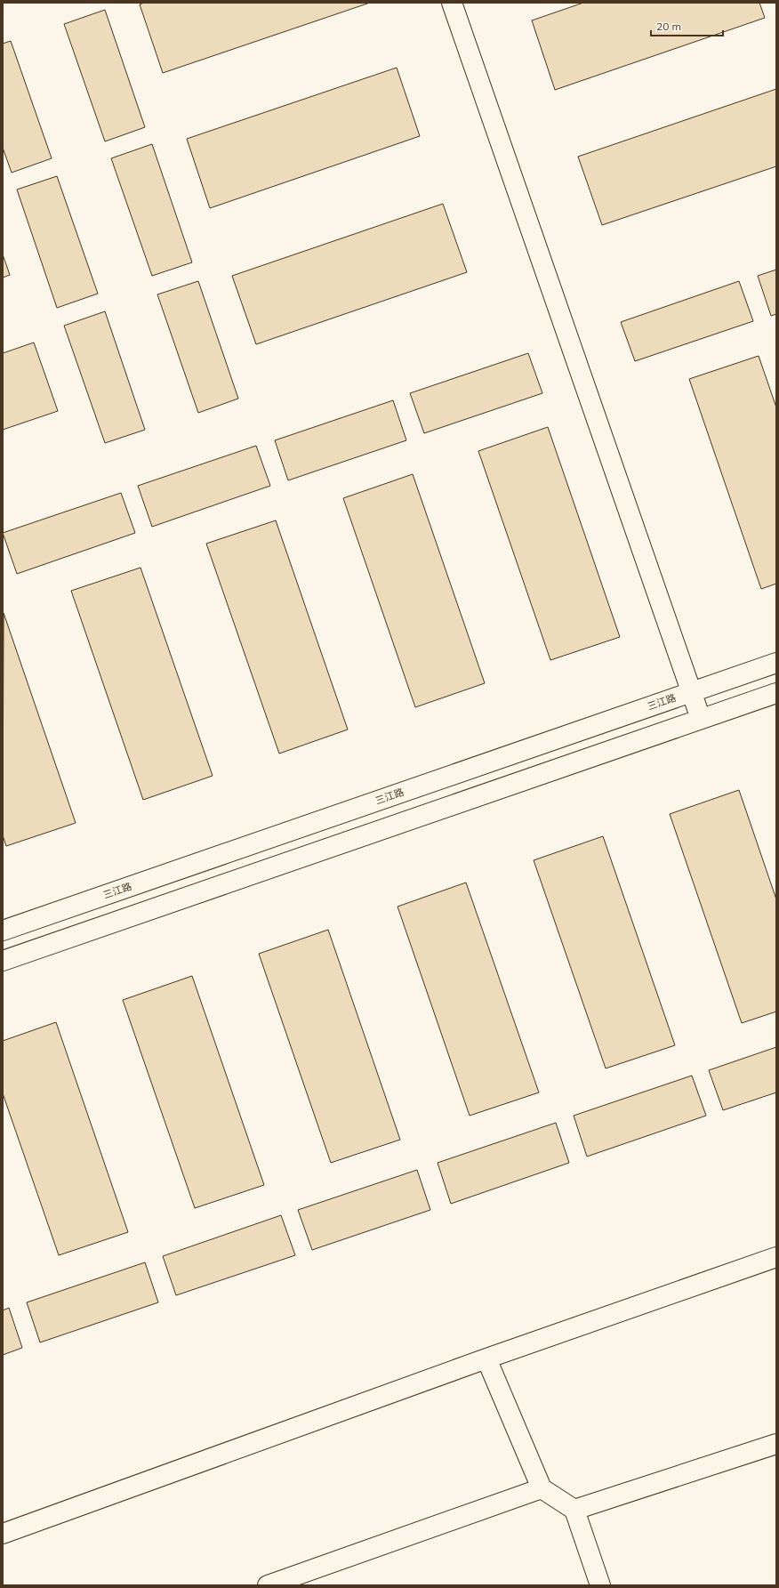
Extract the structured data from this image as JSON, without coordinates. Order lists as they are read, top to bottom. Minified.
{"streets":{"street":["三江路"]},"scale_bar":"20 m"}
